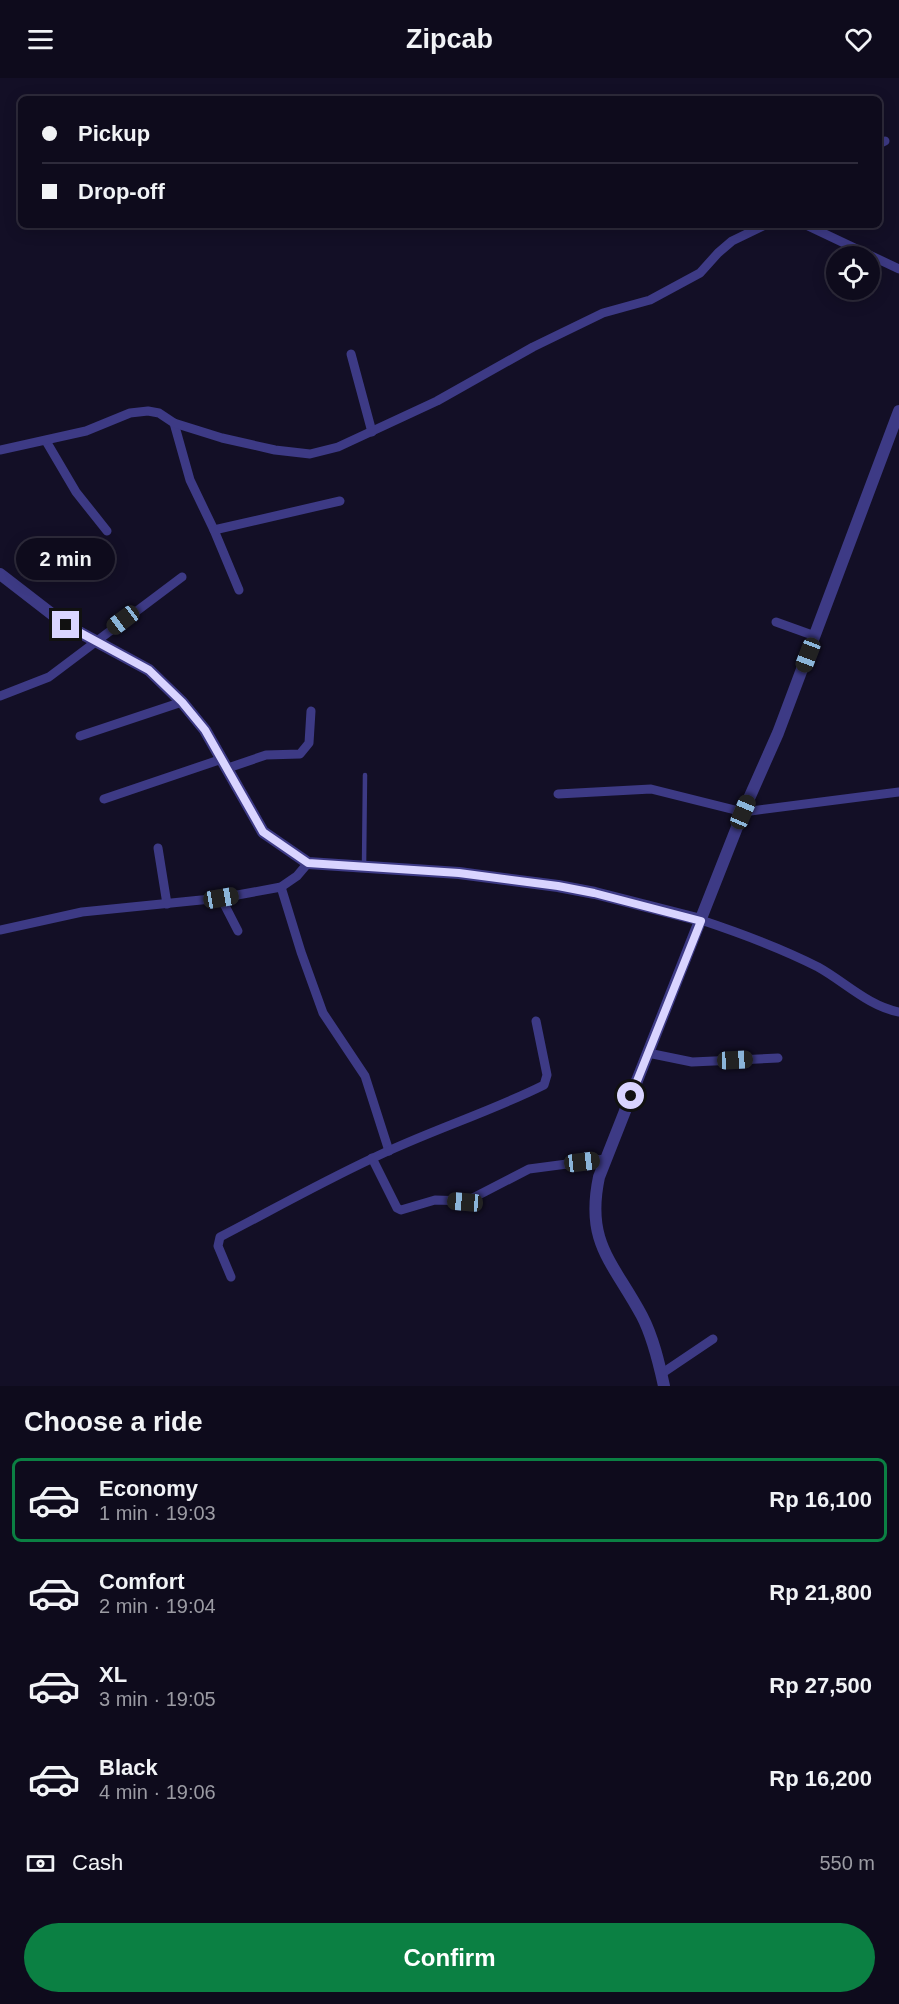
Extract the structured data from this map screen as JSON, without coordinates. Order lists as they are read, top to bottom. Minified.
{"page":{"header":"Zipcab","banner":["Pickup","Drop-off"],"bubble":"2 min","heading":"Choose a ride","list":[{"name":"Economy","note":"1 min · 19:03","value":"Rp 16,100"},{"name":"Comfort","note":"2 min · 19:04","value":"Rp 21,800"},{"name":"XL","note":"3 min · 19:05","value":"Rp 27,500"},{"name":"Black","note":"4 min · 19:06","value":"Rp 16,200"}],"pay":["Cash","550 m"],"buttons":"Confirm"}}
